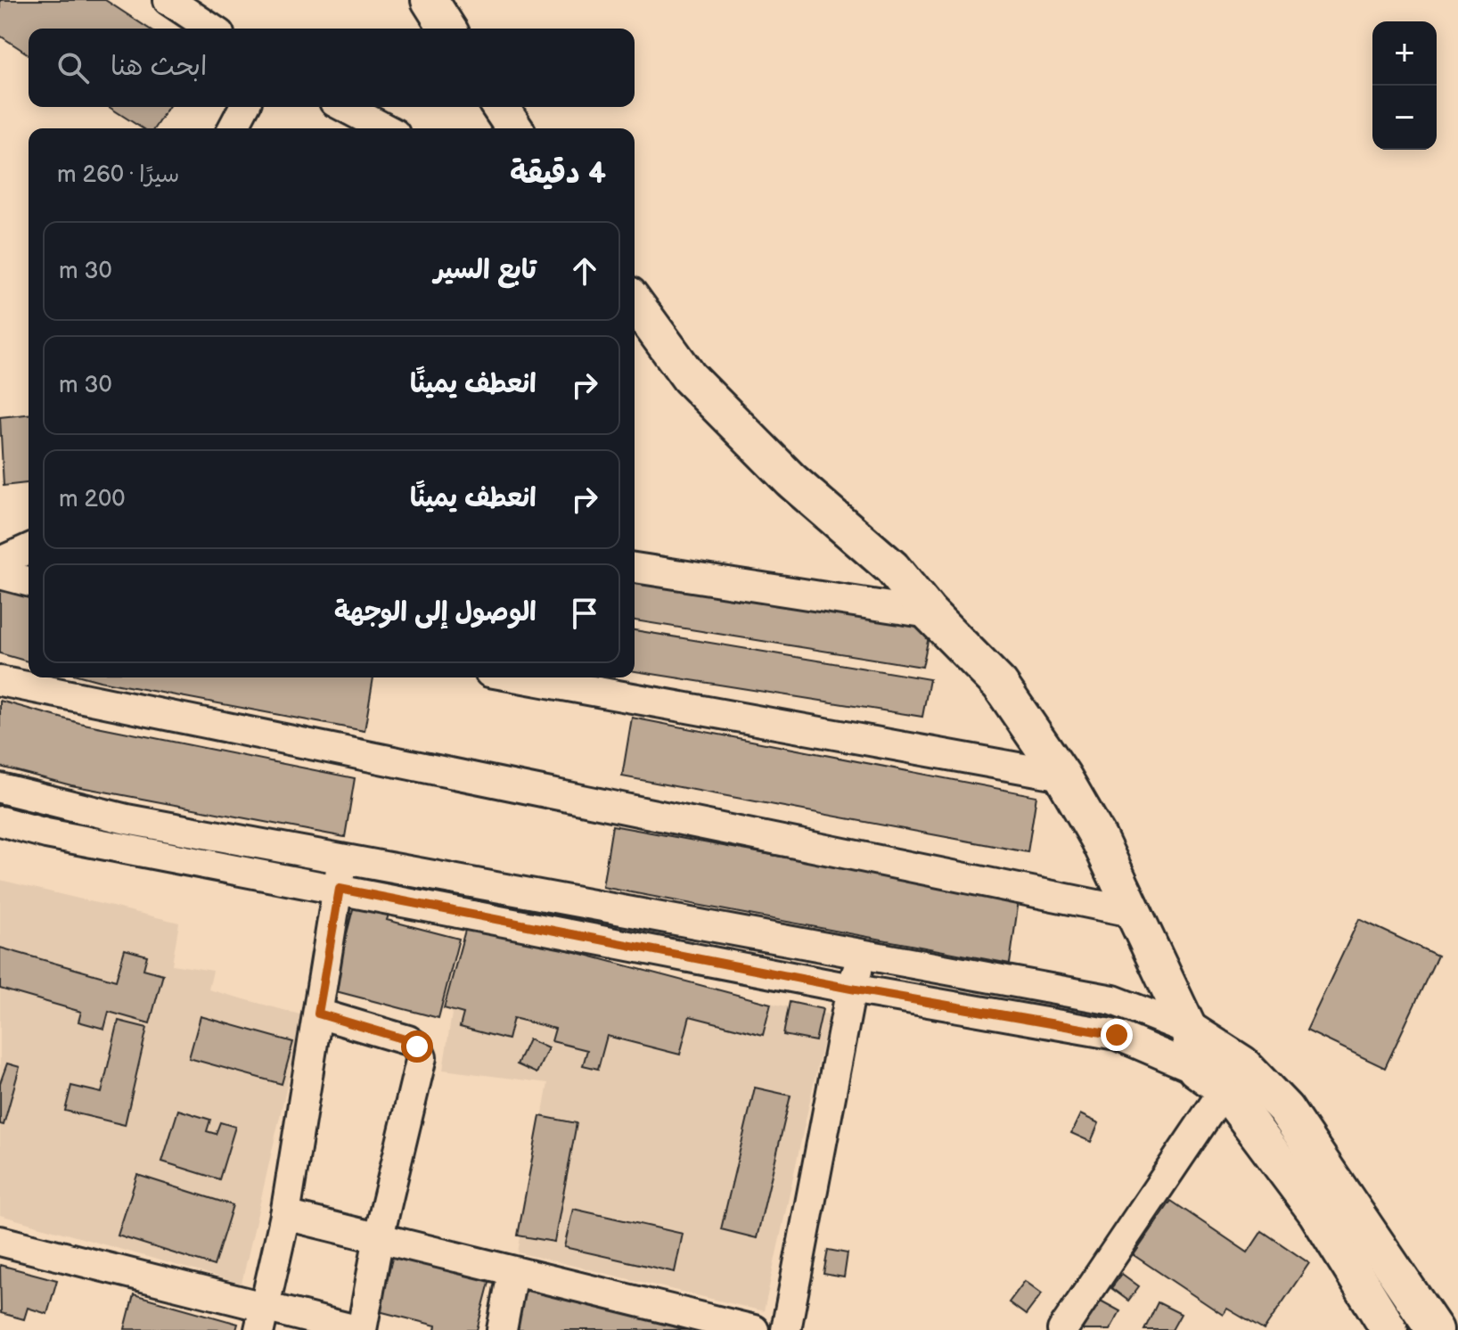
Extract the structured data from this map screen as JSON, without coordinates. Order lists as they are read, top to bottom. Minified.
{"page":{"map_buttons":["+","−"],"search":"ابحث هنا","heading":["4 دقيقة","سيرًا · 260 m"],"list":[["تابع السير","30 m"],["انعطف يمينًا","30 m"],["انعطف يمينًا","200 m"],"الوصول إلى الوجهة"]}}
